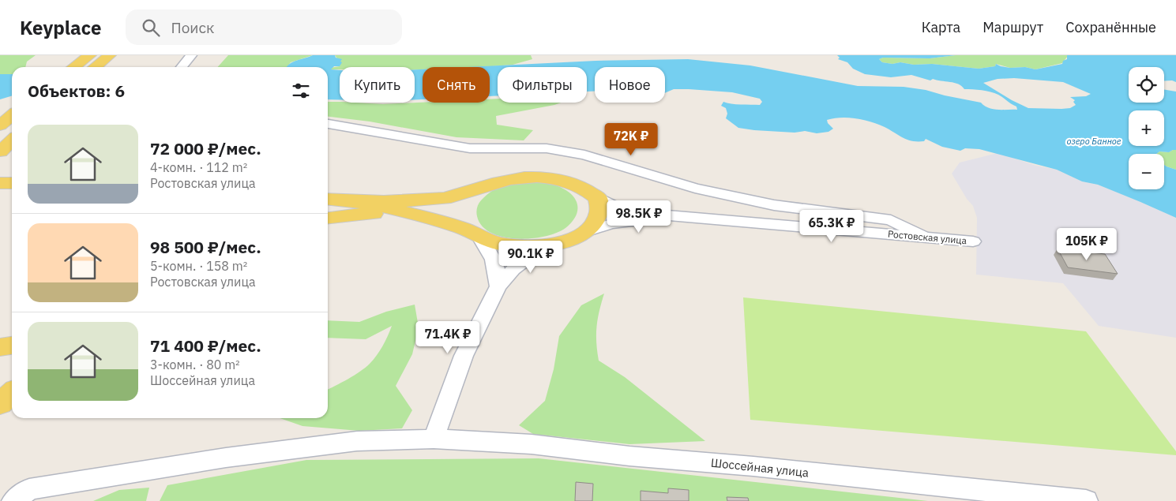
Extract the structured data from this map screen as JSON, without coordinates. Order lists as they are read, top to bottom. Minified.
{"streets":{"street":["Ростовская улица","Шоссейная улица"]},"water":["озеро Банное"],"page":{"header":"Keyplace","search":"Поиск","nav":["Карта","Маршрут","Сохранённые"],"map_buttons":["+","−"],"chip":["Купить","Снять","Фильтры","Новое"],"heading":"Объектов: 6","list":[{"name":"72 000 ₽/мес.","note":"4-комн. · 112 m² · Ростовская улица"},{"name":"98 500 ₽/мес.","note":"5-комн. · 158 m² · Ростовская улица"},{"name":"71 400 ₽/мес.","note":"3-комн. · 80 m² · Шоссейная улица"}],"price":["72K ₽","98.5K ₽","65.3K ₽","105K ₽","90.1K ₽","71.4K ₽"]}}
